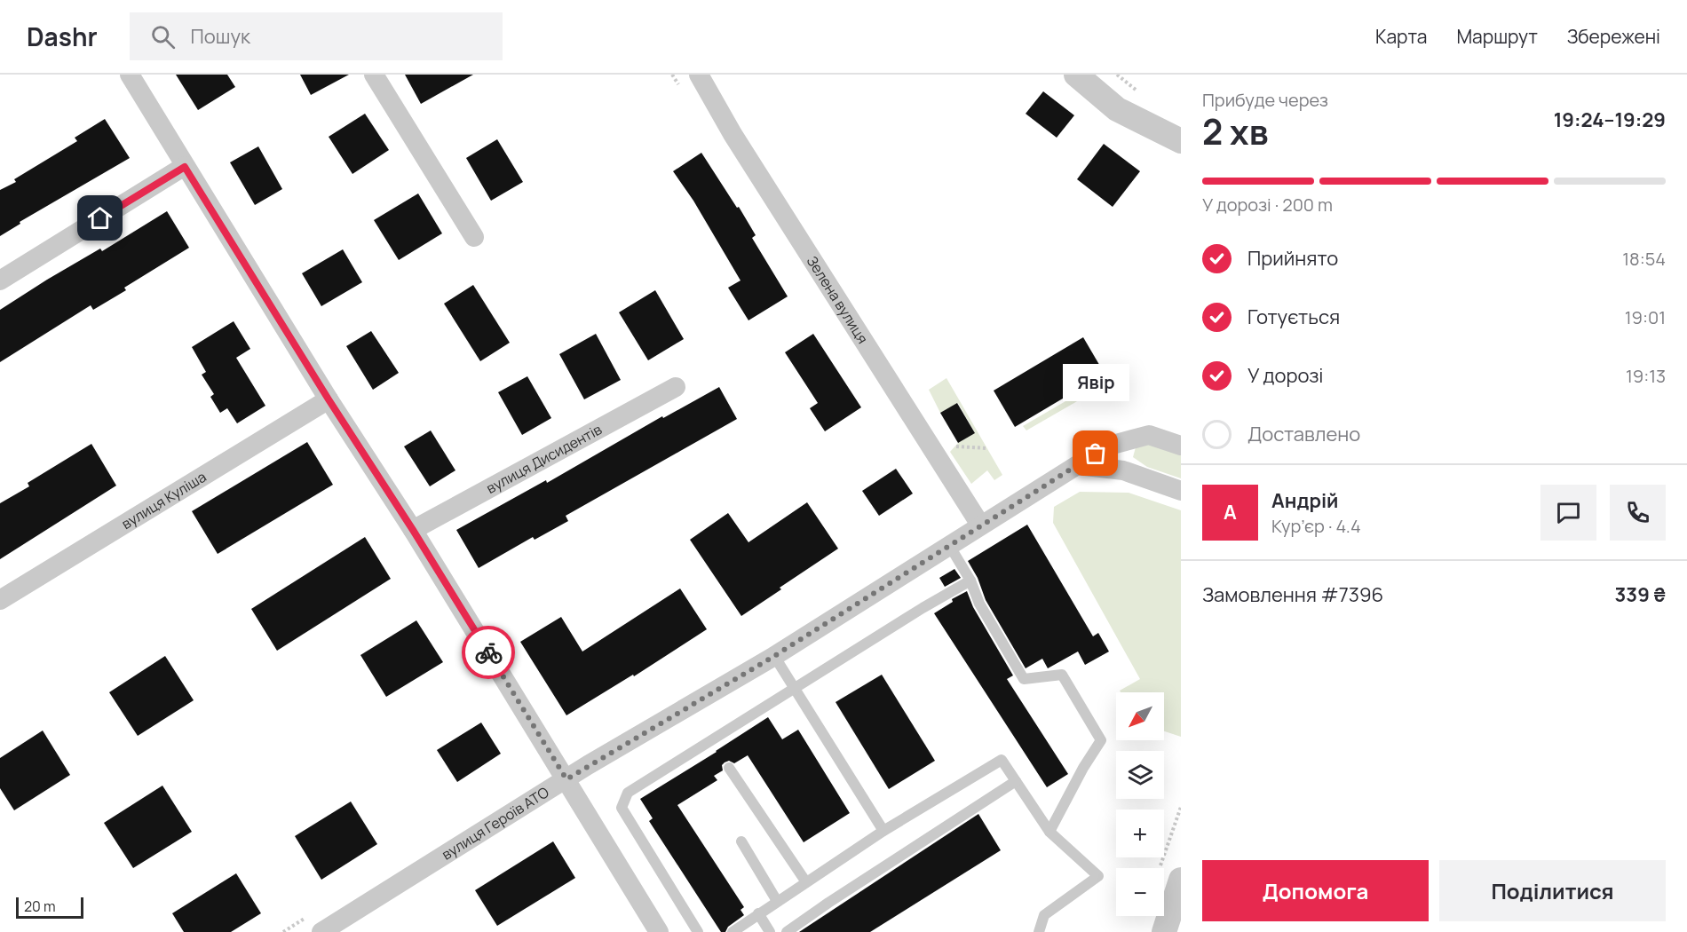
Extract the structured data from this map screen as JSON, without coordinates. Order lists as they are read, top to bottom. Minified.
{"streets":{"street":["Зелена вулиця","вулиця Дисидентів","вулиця Куліша","вулиця Героїв АТО"]},"crossings":[["Зелена вулиця","вулиця Героїв АТО"]],"places":["Явір"],"scale_bar":"20 m","north":"bottom left","page":{"header":"Dashr","search":"Пошук","nav":["Карта","Маршрут","Збережені"],"heading":["2 хв","Прибуде через","19:24–19:29"],"panel":["Андрій","Кур’єр · 4.4","Замовлення #7396","339 ₴"],"bar":"У дорозі · 200 m","list":[["Прийнято","18:54"],["Готується","19:01"],["У дорозі","19:13"],"Доставлено"],"bubble":"Явір","round":"А","map_buttons":["+","−"],"buttons":["Допомога","Поділитися"],"scale":"20 m"}}
